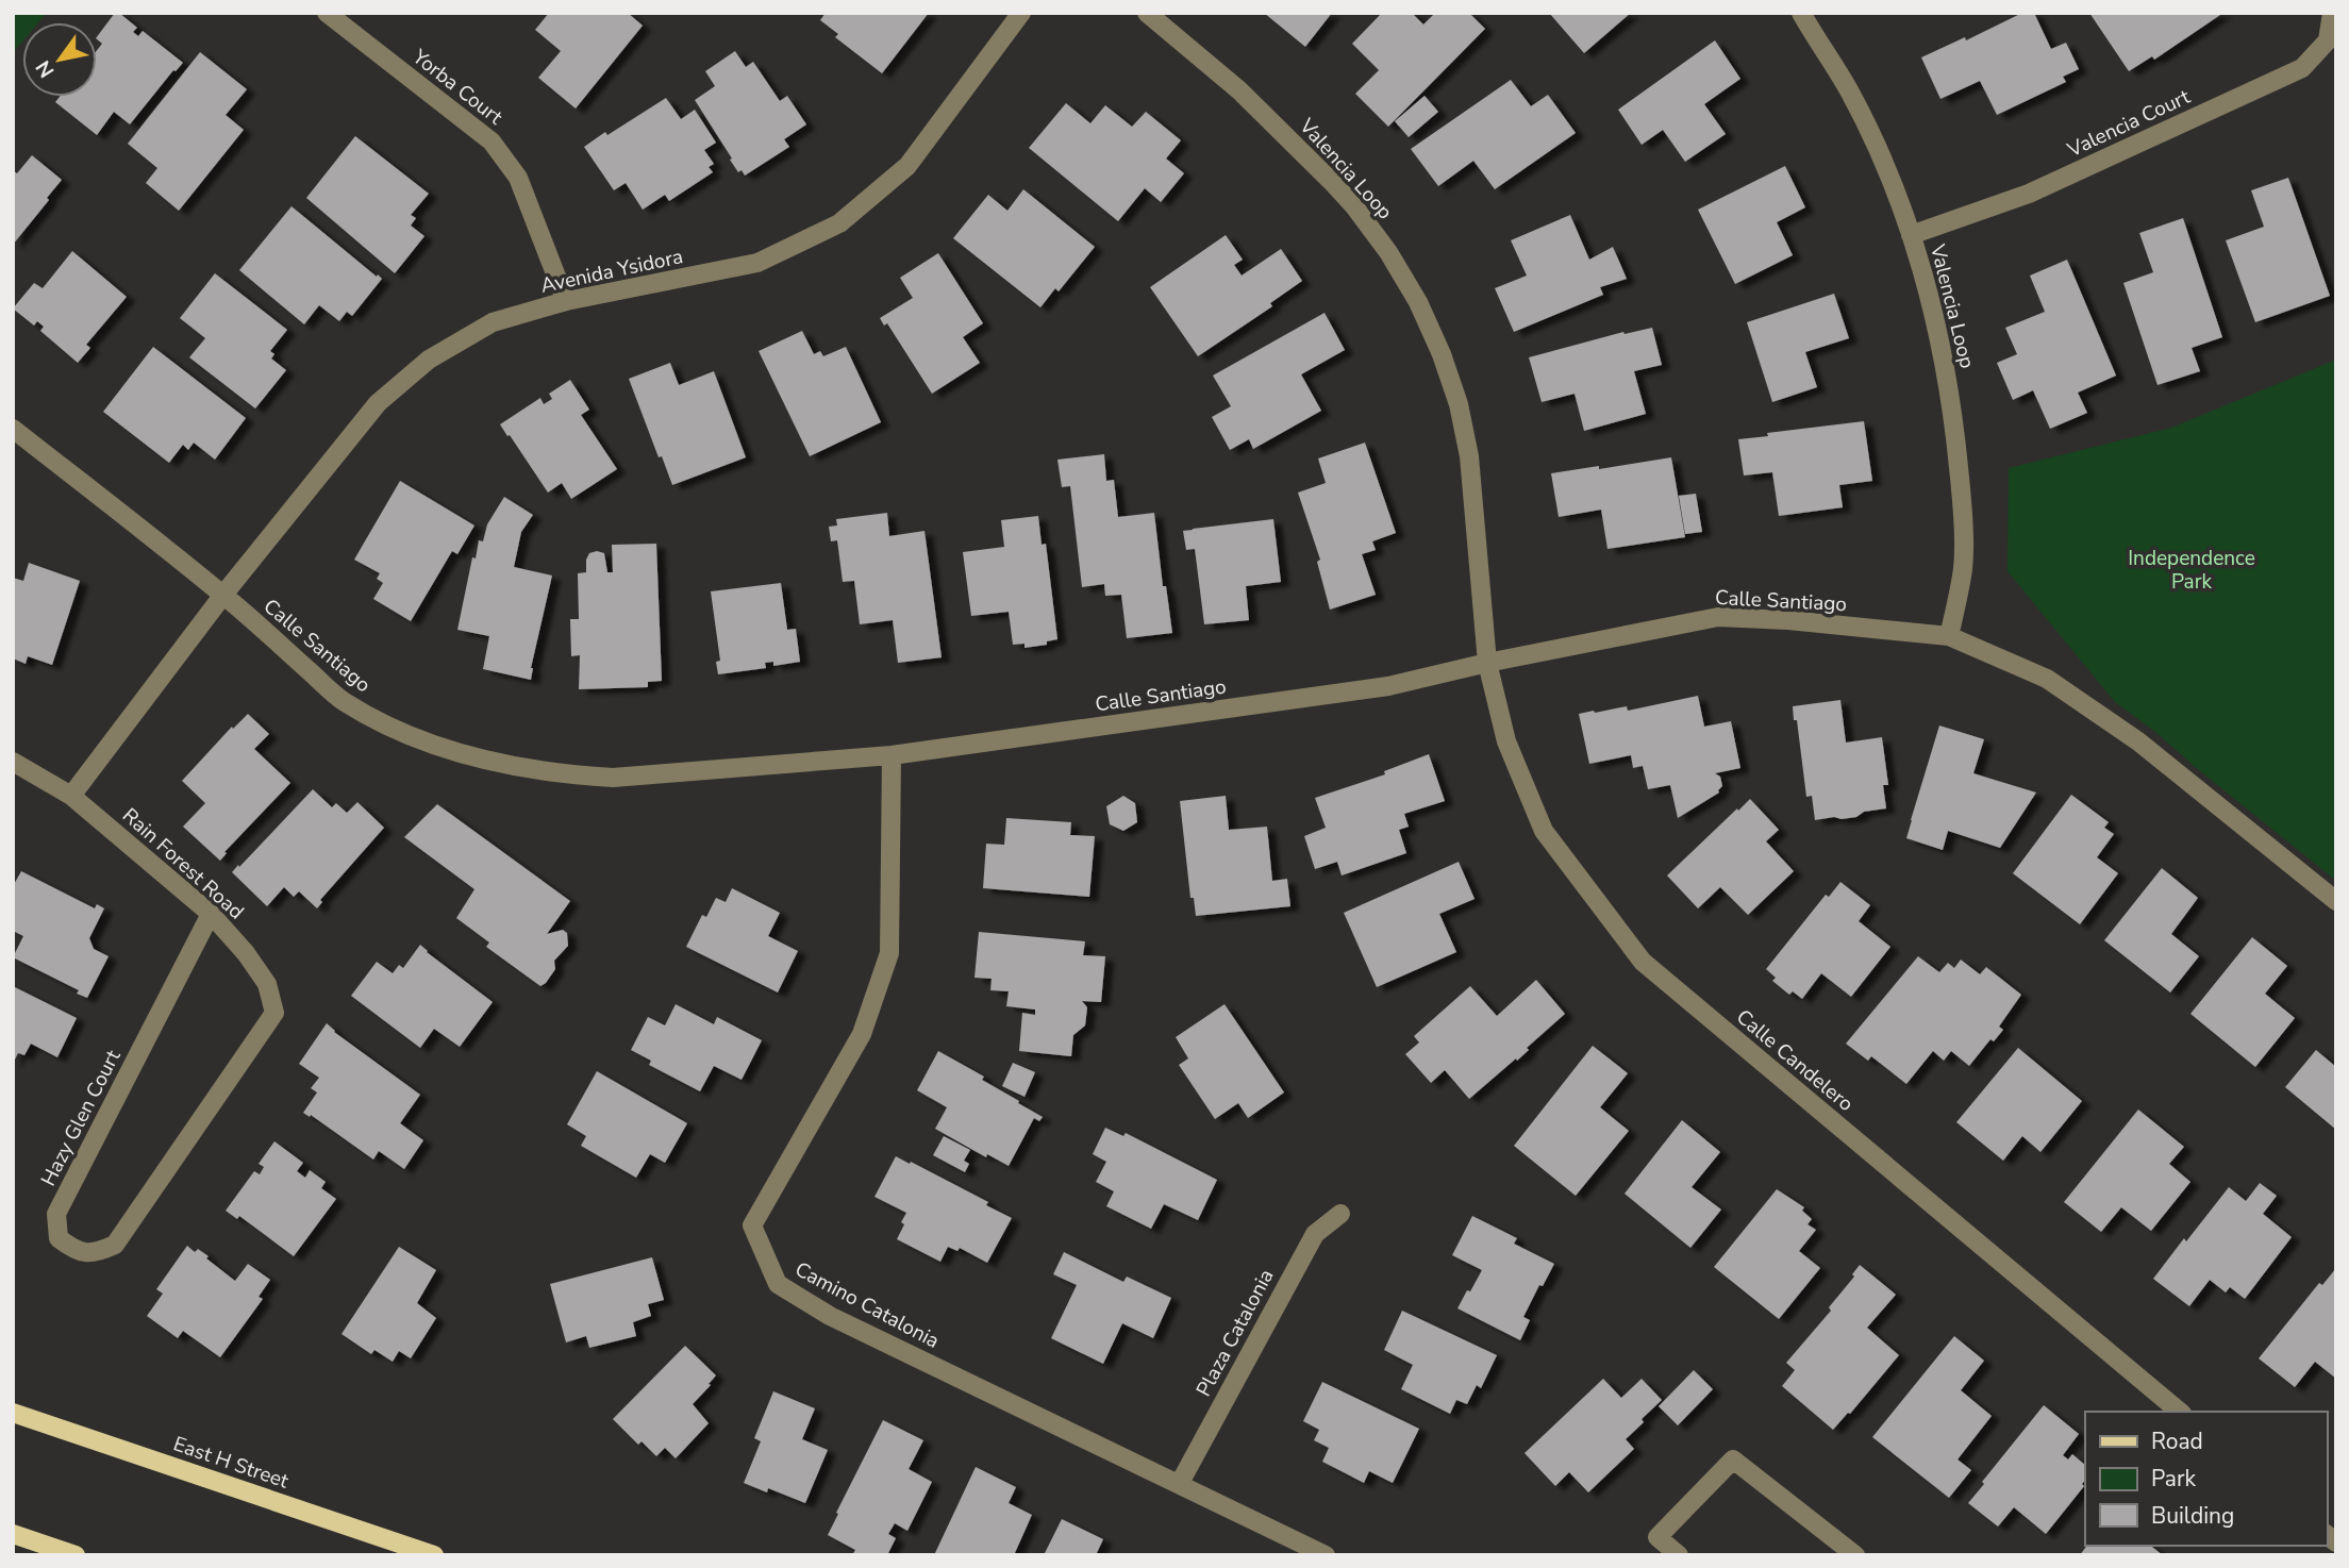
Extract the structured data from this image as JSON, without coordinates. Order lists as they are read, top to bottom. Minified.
{"streets":{"main road":["East H Street"],"street":["Yorba Court","Valencia Court","Valencia Loop","Avenida Ysidora","Calle Santiago","Rain Forest Road","Calle Candelero","Hazy Glen Court","Camino Catalonia","Plaza Catalonia"]},"crossings":[["Yorba Court","Avenida Ysidora"],["Valencia Court","Valencia Loop"],["Valencia Loop","Calle Santiago"],["Valencia Loop","Calle Candelero"],["Avenida Ysidora","Calle Santiago"],["Calle Santiago","Calle Candelero"],["Calle Santiago","Camino Catalonia"],["Rain Forest Road","Hazy Glen Court"],["Camino Catalonia","Plaza Catalonia"]],"parks":["Independence Park"],"legend":["Road","Park","Building"],"north":"bottom left"}
